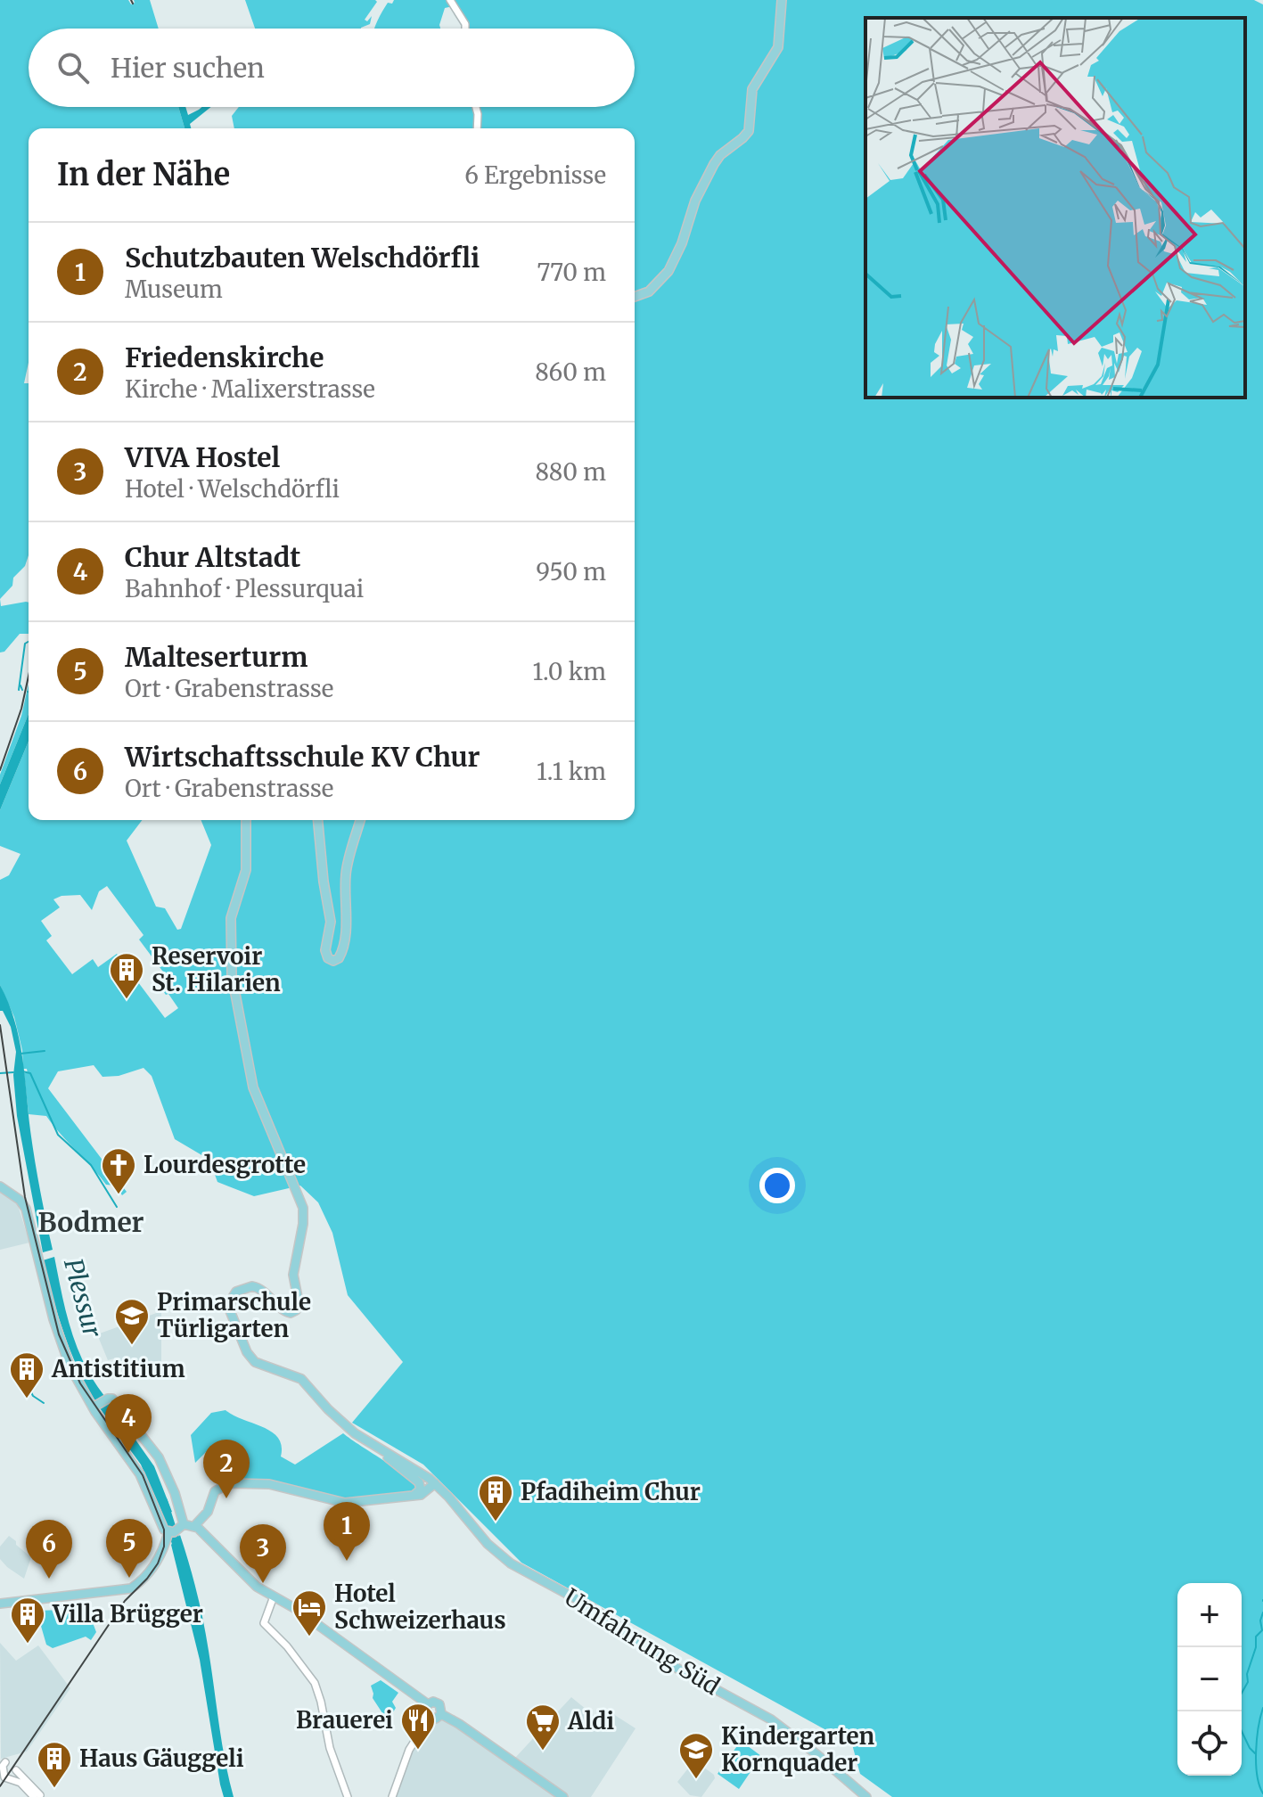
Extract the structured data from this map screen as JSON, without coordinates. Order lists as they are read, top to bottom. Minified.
{"streets":{"main road":["Umfahrung Süd"]},"districts":["Bodmer"],"water":["Plessur"],"places":{"building":["Reservoir St. Hilarien","Antistitium","Pfadiheim Chur","Villa Brügger","Haus Gäuggeli"],"church":["Lourdesgrotte"],"school or university":["Primarschule Türligarten","Kindergarten Kornquader"],"hotel":["Hotel Schweizerhaus"],"restaurant":["Brauerei"],"supermarket":["Aldi"]},"page":{"search":"Hier suchen","heading":["In der Nähe","6 Ergebnisse"],"list":[{"mark":"1","name":"Schutzbauten Welschdörfli","note":"Museum","value":"770 m"},{"mark":"2","name":"Friedenskirche","note":"Kirche · Malixerstrasse","value":"860 m"},{"mark":"3","name":"VIVA Hostel","note":"Hotel · Welschdörfli","value":"880 m"},{"mark":"4","name":"Chur Altstadt","note":"Bahnhof · Plessurquai","value":"950 m"},{"mark":"5","name":"Malteserturm","note":"Ort · Grabenstrasse","value":"1.0 km"},{"mark":"6","name":"Wirtschaftsschule KV Chur","note":"Ort · Grabenstrasse","value":"1.1 km"}],"pins":["4","2","1","5","6","3"],"map_buttons":["+","−"]}}
